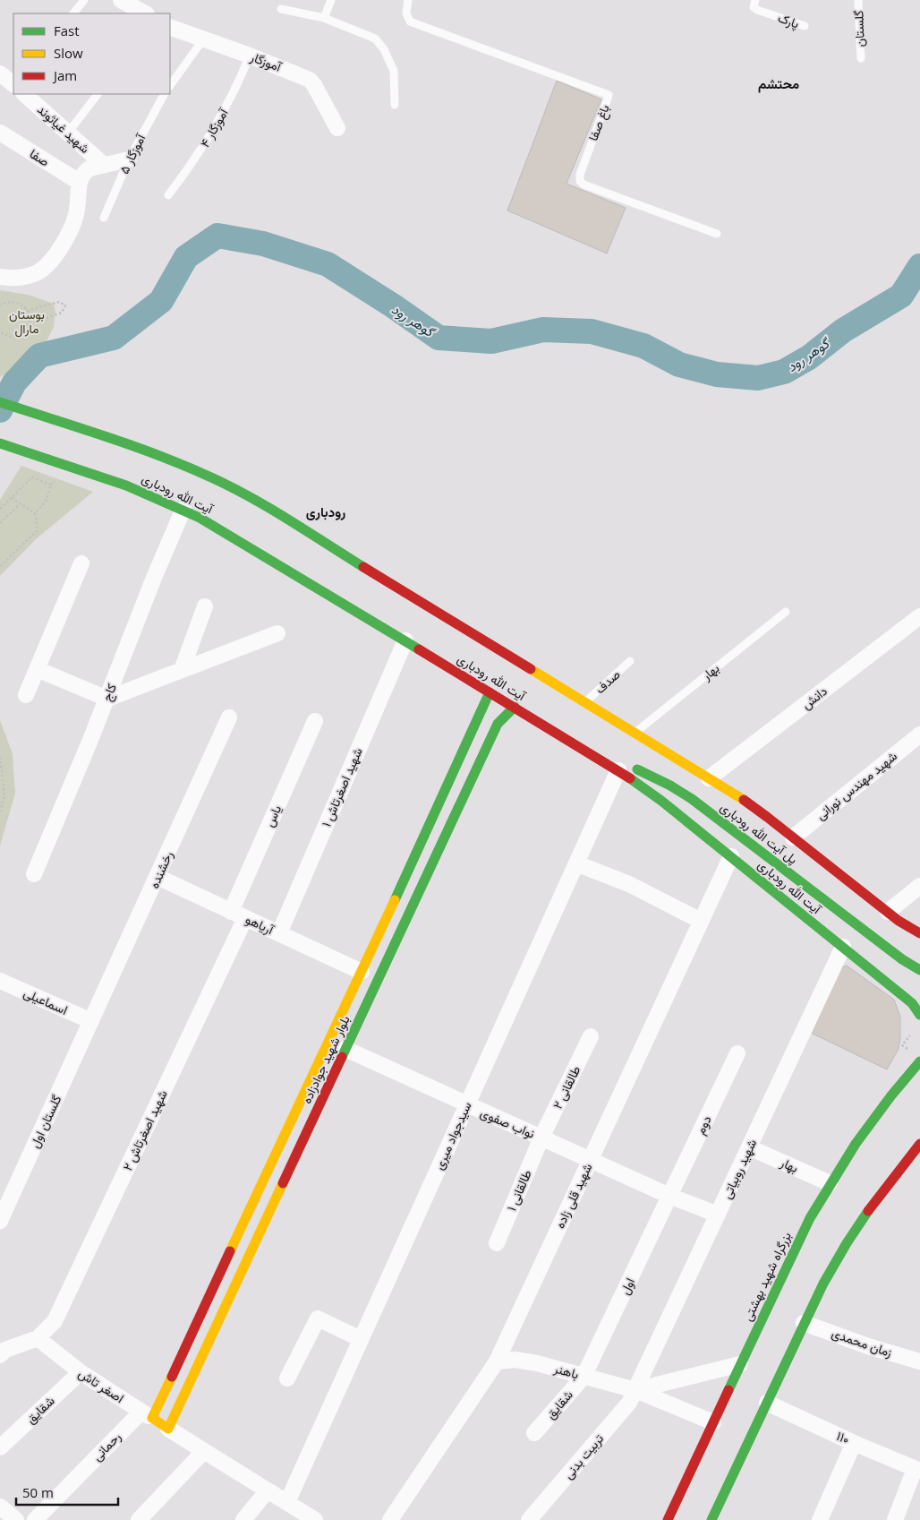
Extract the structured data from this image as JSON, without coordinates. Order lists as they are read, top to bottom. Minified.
{"streets":{"main road":["آیت الله رودباری","پل آیت الله رودباری","بلوار شهید جوادزاده","بزرگراه شهید بهشتی","اصغر تاش"],"street":["آموزگار","شهید غیاثوند","صفا","بهار","کاج","دانش","شهید مهندس نورانی","شهید اصغرتاش ۱","یاس","رخشنده","آریاهو","اسماعیلی","طالقانی ۲","گلستان اول","نواب صفوی","دوم","شهید اصغرتاش ۲","سیدجواد میری","شهید روبیاتی","طالقانی ۱","شهید قلی زاده","اول","زمان محمدی","باهنر","شقایق","۱۱۰","رحمانی","تربیت بدنی"],"lane":["پارک","گلستان","باغ صفا","آموزگار ۴","آموزگار ۵","صدف"]},"crossings":[["آموزگار","آموزگار ۴"],["آیت الله رودباری","کاج"],["آیت الله رودباری","شهید اصغرتاش ۱"],["آیت الله رودباری","پل آیت الله رودباری"],["آیت الله رودباری","بلوار شهید جوادزاده"],["آیت الله رودباری","سیدجواد میری"],["آیت الله رودباری","شهید روبیاتی"],["آیت الله رودباری","شهید قلی زاده"],["بهار","شهید روبیاتی"],["بهار","بزرگراه شهید بهشتی"],["شهید اصغرتاش ۱","آریاهو"],["یاس","آریاهو"],["یاس","شهید اصغرتاش ۲"],["رخشنده","آریاهو"],["رخشنده","اسماعیلی"],["رخشنده","گلستان اول"],["آریاهو","بلوار شهید جوادزاده"],["آریاهو","شهید اصغرتاش ۲"],["اسماعیلی","گلستان اول"],["بلوار شهید جوادزاده","نواب صفوی"],["بلوار شهید جوادزاده","اصغر تاش"],["بلوار شهید جوادزاده","رحمانی"],["طالقانی ۲","نواب صفوی"],["طالقانی ۲","طالقانی ۱"],["نواب صفوی","دوم"],["نواب صفوی","سیدجواد میری"],["نواب صفوی","شهید روبیاتی"],["نواب صفوی","طالقانی ۱"],["نواب صفوی","شهید قلی زاده"],["نواب صفوی","اول"],["دوم","اول"],["شهید اصغرتاش ۲","اصغر تاش"],["شهید روبیاتی","باهنر"],["شهید روبیاتی","تربیت بدنی"],["شهید قلی زاده","باهنر"],["بزرگراه شهید بهشتی","باهنر"],["اول","باهنر"],["اول","شقایق"],["باهنر","شقایق"],["باهنر","تربیت بدنی"],["اصغر تاش","شقایق"],["اصغر تاش","رحمانی"]],"districts":["محتشم","رودباری"],"water":["گوهر رود"],"parks":["بوستان مارال"],"legend":["Fast","Slow","Jam"],"scale_bar":"50 m"}
